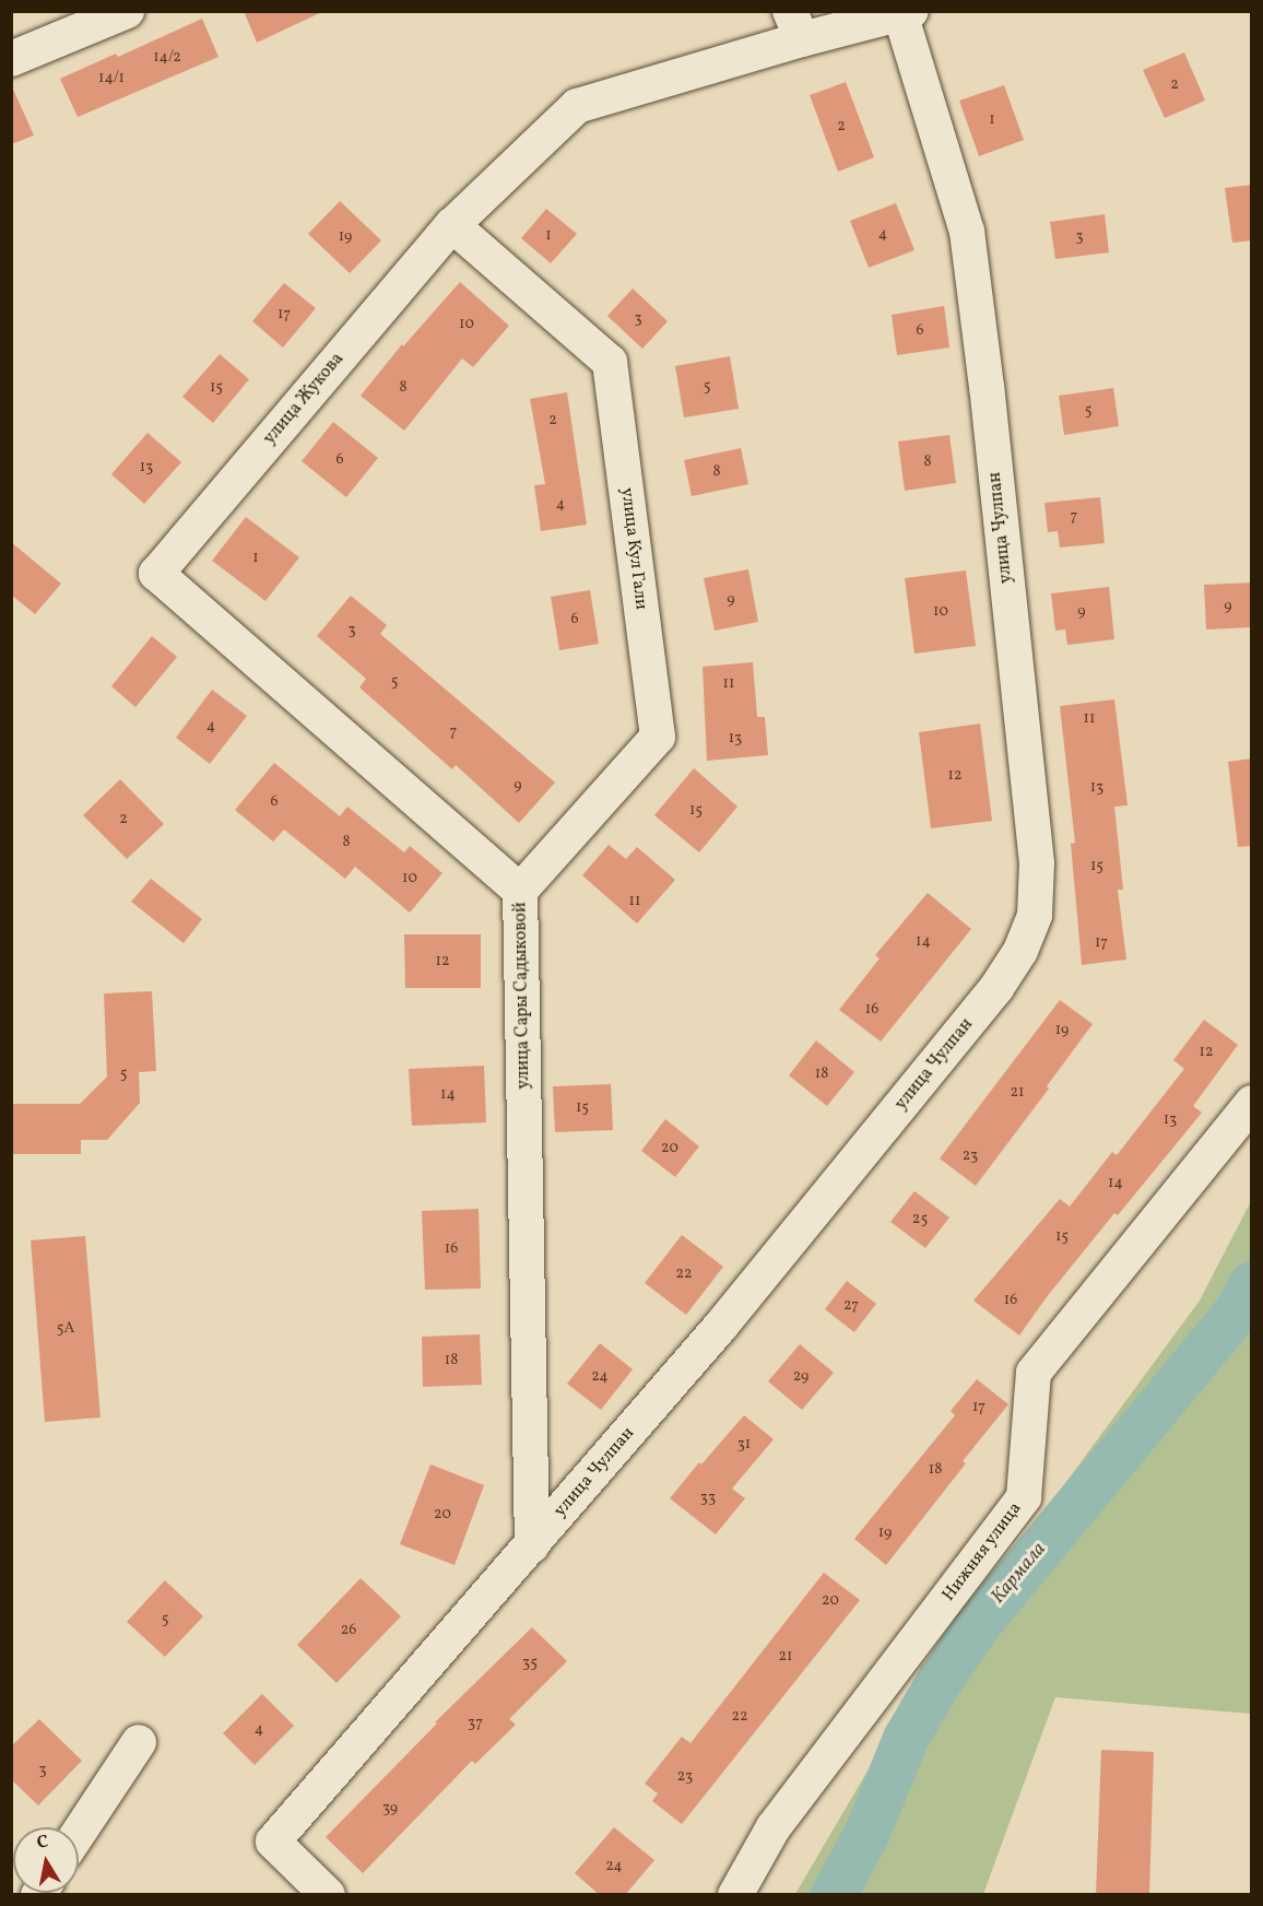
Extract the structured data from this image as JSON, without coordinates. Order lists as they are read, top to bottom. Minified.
{"streets":{"street":["улица Жукова","улица Чулпан","улица Кул Гали","улица Сары Садыковой","Нижняя улица"]},"crossings":[["улица Жукова","улица Чулпан"],["улица Жукова","улица Кул Гали"],["улица Жукова","улица Сары Садыковой"],["улица Чулпан","улица Сары Садыковой"],["улица Кул Гали","улица Сары Садыковой"]],"water":["Кармала"],"house_numbers":["14/2","14/1","2","1","2","4","1","19","3","17","3","10","6","5","15","8","5","2","6","8","13","8","4","7","1","9","9","10","9","6","3","5","11","11","4","7","13","12","9","13","6","15","2","8","15","10","11","14","17","12","16","19","12","5","18","21","14","15","13","20","23","14","25","15","16","22","16","27","5А","18","24","29","17","31","18","33","20","19","20","5","26","21","35","22","37","4","3","23","39","24"],"north":"top"}
